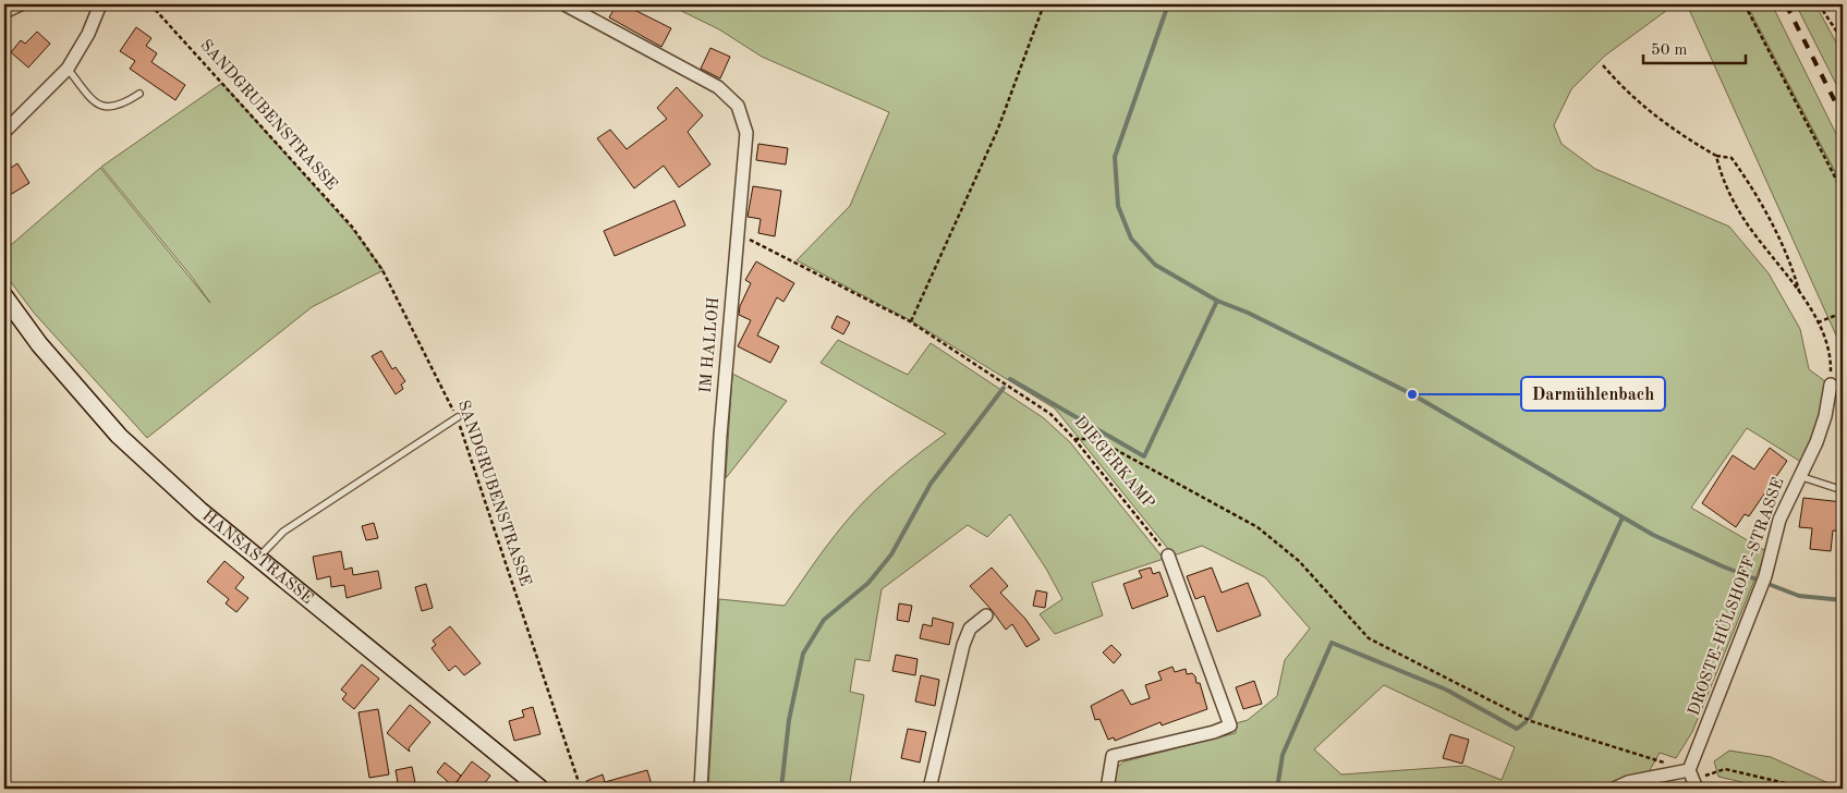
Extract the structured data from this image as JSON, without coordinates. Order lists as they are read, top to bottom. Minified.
{"streets":{"main road":["HANSASTRASSE"],"street":["IM HALLOH","DROSTE-HÜLSHOFF-STRASSE"],"path":["SANDGRUBENSTRASSE","DIEGERKAMP"]},"crossings":[["IM HALLOH","DIEGERKAMP"]],"places":["Darmühlenbach"],"scale_bar":"50 m"}
